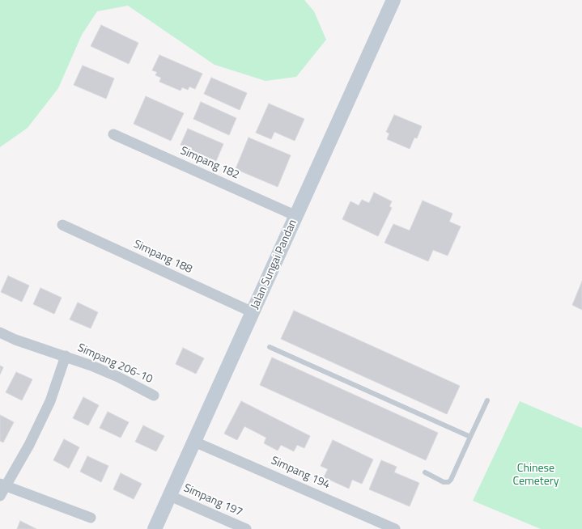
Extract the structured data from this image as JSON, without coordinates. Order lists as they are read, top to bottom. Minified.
{"streets":{"street":["Simpang 182","Simpang 188","Jalan Sungai Pandan","Simpang 206-10","Simpang 194","Simpang 197"]},"crossings":[["Simpang 182","Jalan Sungai Pandan"],["Simpang 188","Jalan Sungai Pandan"],["Jalan Sungai Pandan","Simpang 194"],["Jalan Sungai Pandan","Simpang 197"]],"parks":["Chinese Cemetery"]}
